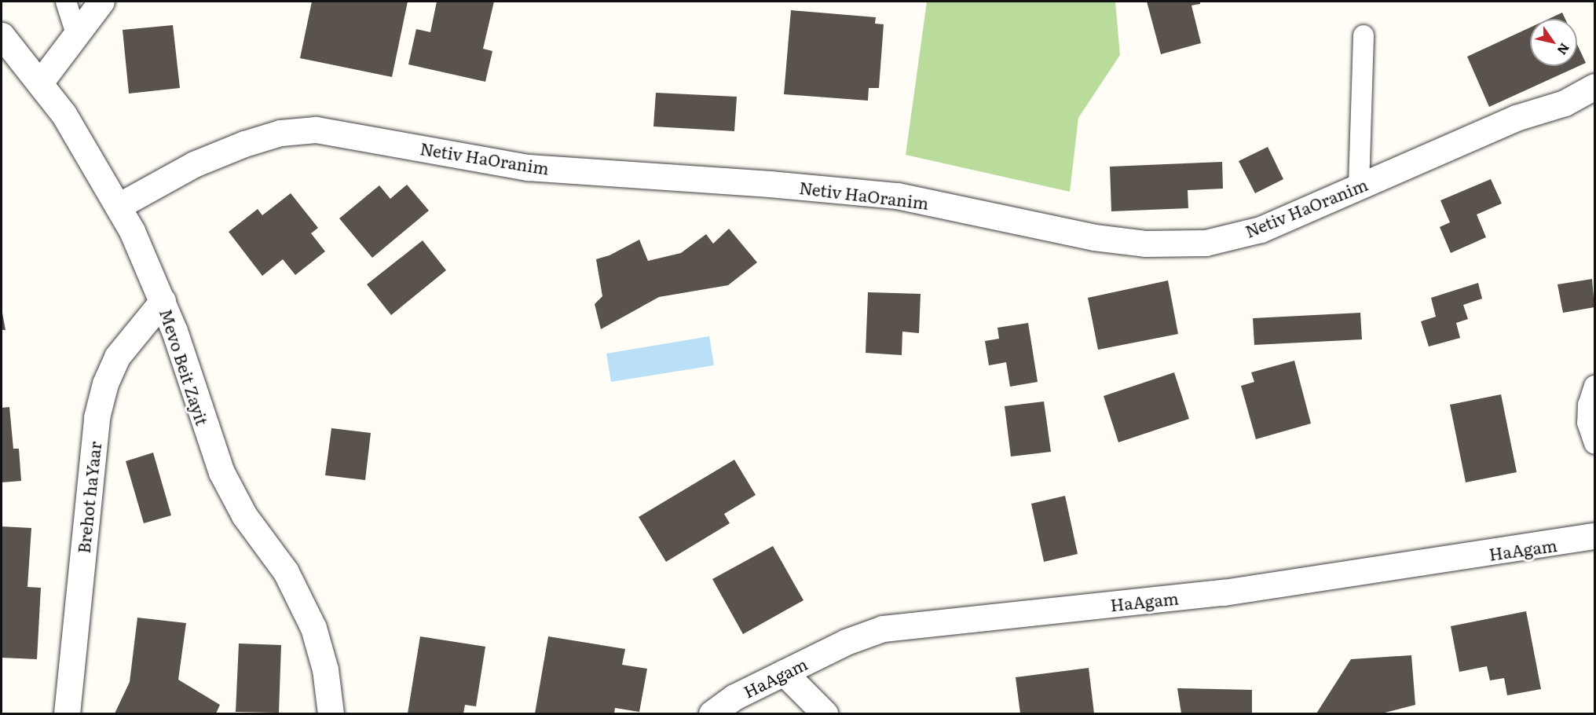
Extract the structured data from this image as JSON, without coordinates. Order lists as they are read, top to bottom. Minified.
{"streets":{"street":["Netiv HaOranim","Mevo Beit Zayit","Brehot haYaar","HaAgam"]},"crossings":[["Netiv HaOranim","Mevo Beit Zayit"],["Mevo Beit Zayit","Brehot haYaar"]],"north":"bottom right"}
